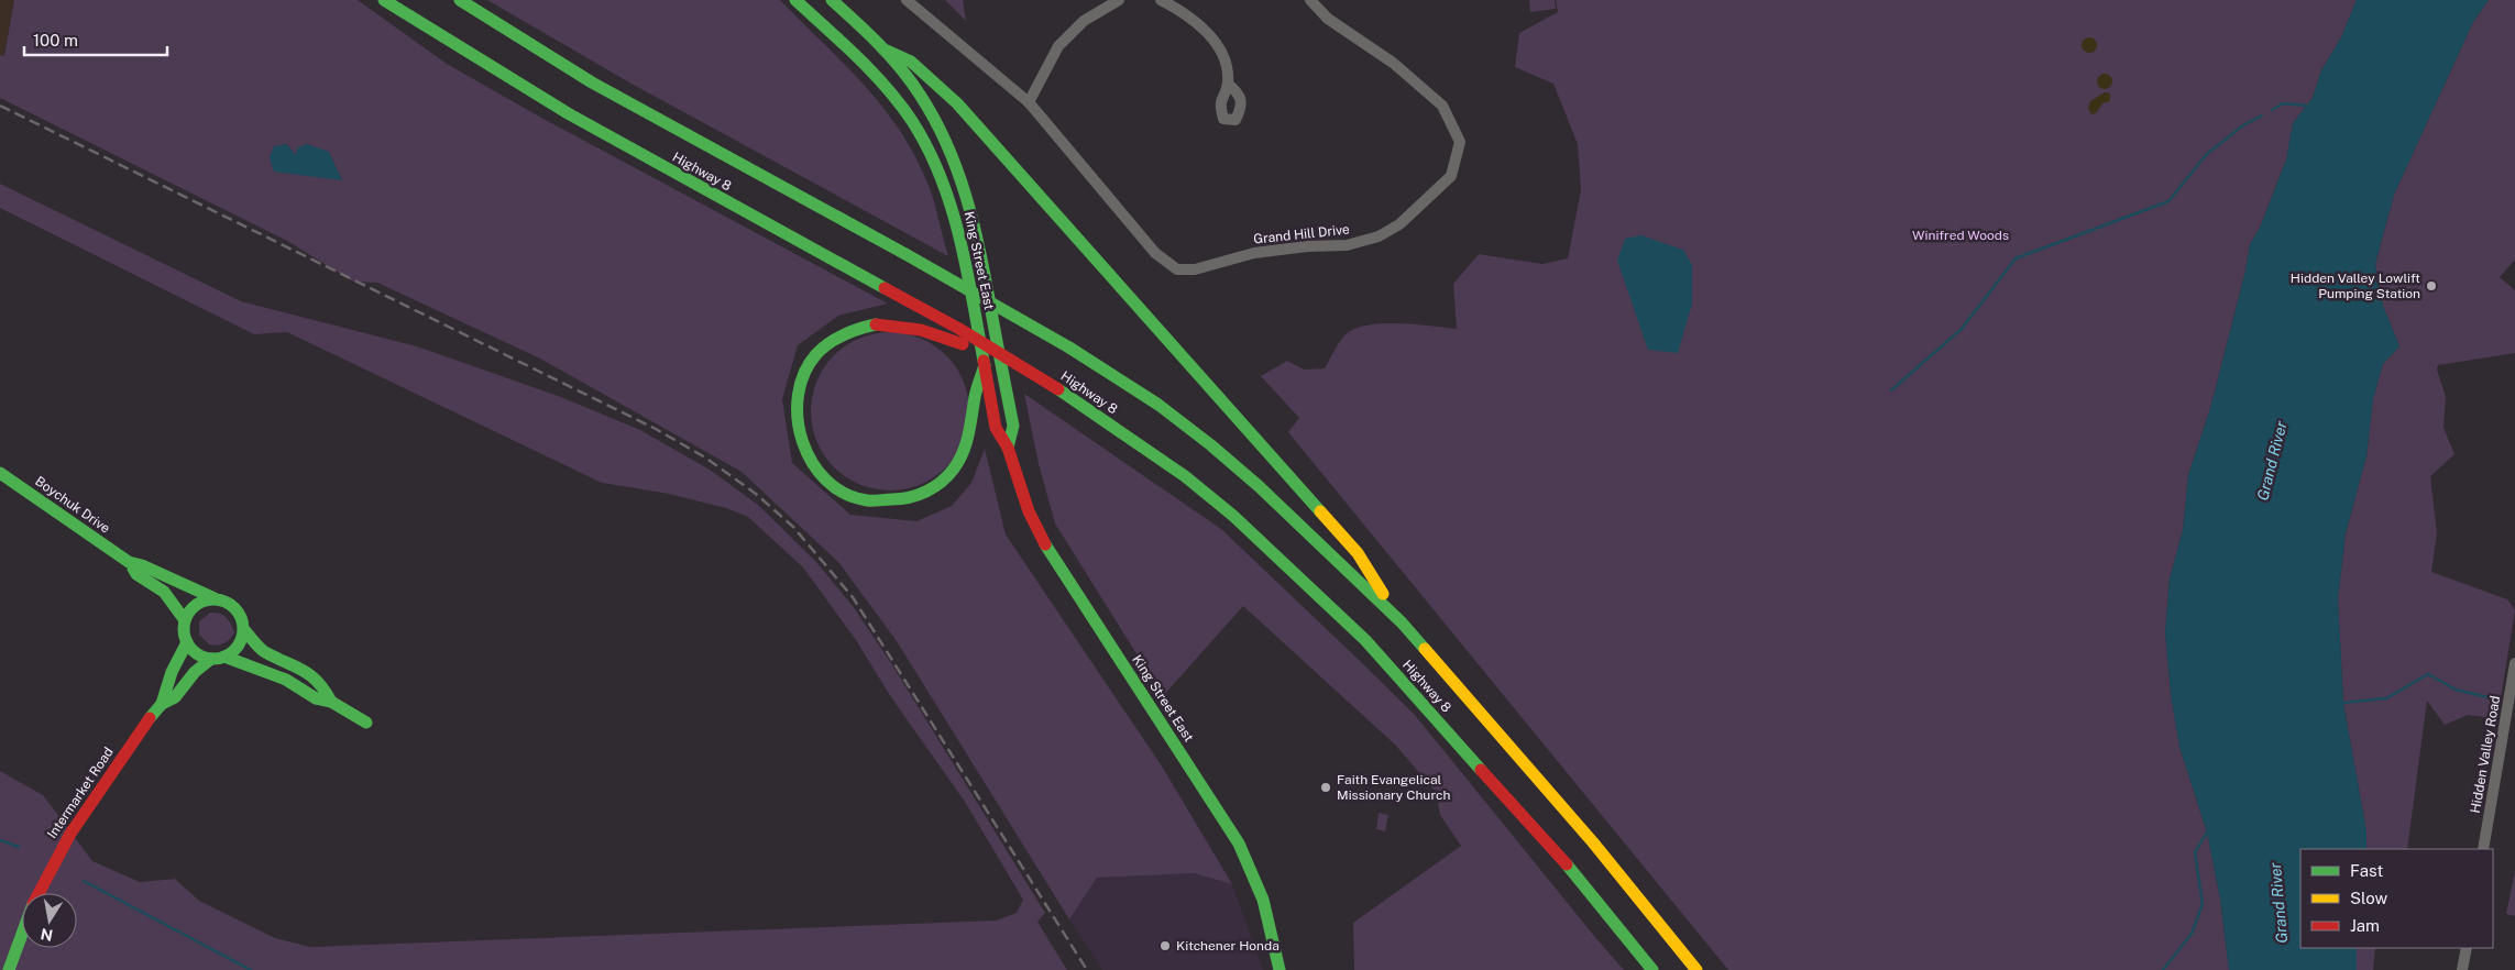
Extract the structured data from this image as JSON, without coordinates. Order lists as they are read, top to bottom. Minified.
{"streets":{"main road":["Highway 8","King Street East","Boychuk Drive","Intermarket Road"],"street":["Grand Hill Drive","Hidden Valley Road"]},"crossings":[["Boychuk Drive","Intermarket Road"]],"water":["Grand River"],"parks":["Winifred Woods"],"places":["Hidden Valley Lowlift Pumping Station","Faith Evangelical Missionary Church","Kitchener Honda"],"legend":["Fast","Slow","Jam"],"scale_bar":"100 m","north":"bottom"}
